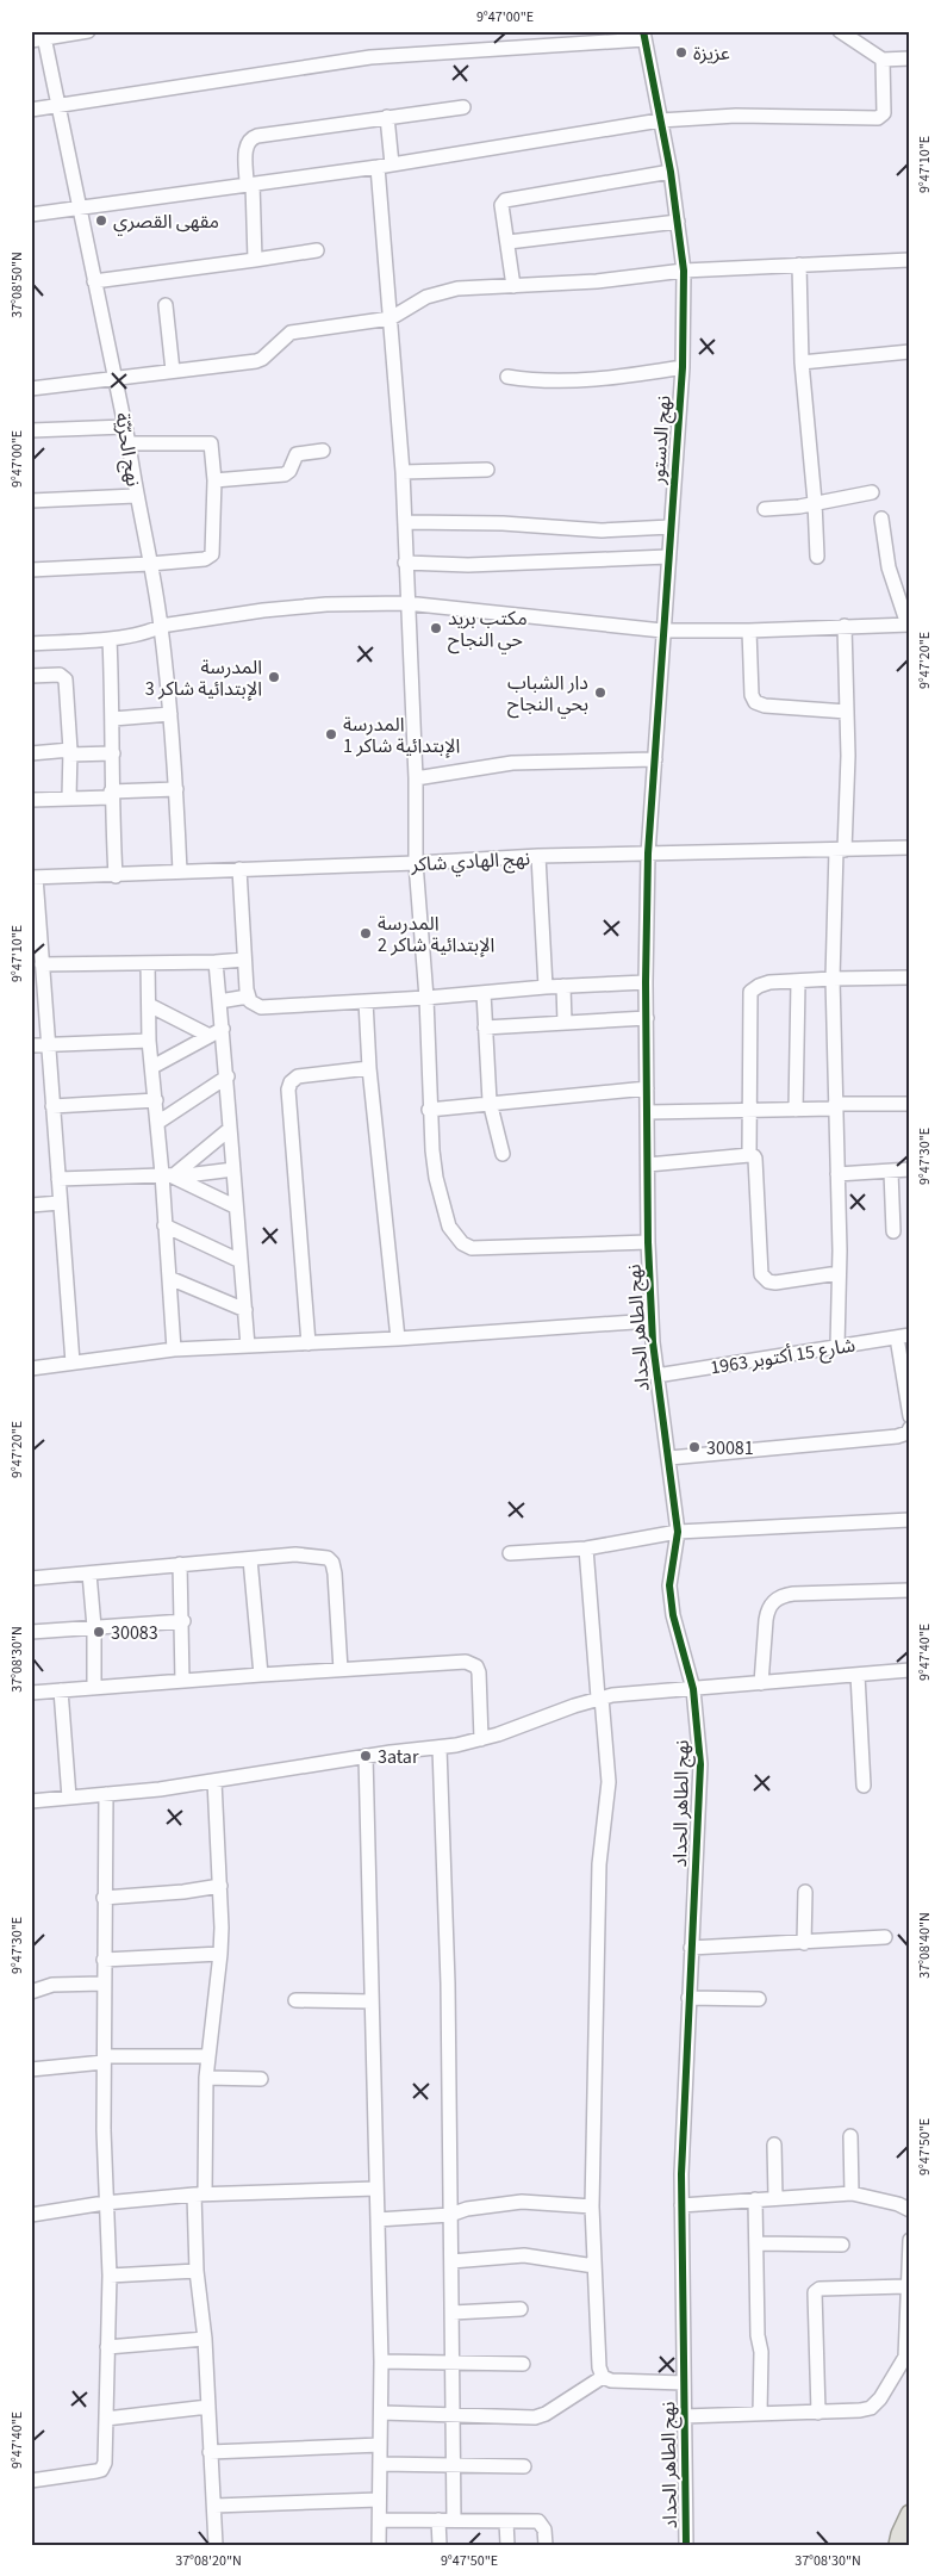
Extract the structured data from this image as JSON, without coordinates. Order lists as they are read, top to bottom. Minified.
{"streets":{"street":["نهج الدستور","نهج الحرّيّة","نهج الهادي شاكر","نهج الطاهر الحداد","شارع 15 أكتوبر 1963"]},"crossings":[["نهج الدستور","نهج الهادي شاكر"],["نهج الدستور","نهج الطاهر الحداد"],["نهج الحرّيّة","نهج الهادي شاكر"],["نهج الهادي شاكر","نهج الطاهر الحداد"],["نهج الطاهر الحداد","شارع 15 أكتوبر 1963"]],"places":["عزيزة","مقهى القصري","مكتب بريد حي النجاح","المدرسة الإبتدائية شاكر 3","دار الشباب بحي النجاح","المدرسة الإبتدائية شاكر 1","المدرسة الإبتدائية شاكر 2","30081","30083","3atar"],"coordinates":["9°47'00\"E","9°47'10\"E","37°08'50\"N","9°47'20\"E","9°47'30\"E","9°47'40\"E","37°08'30\"N","37°08'40\"N","9°47'50\"E","37°08'20\"N"]}
